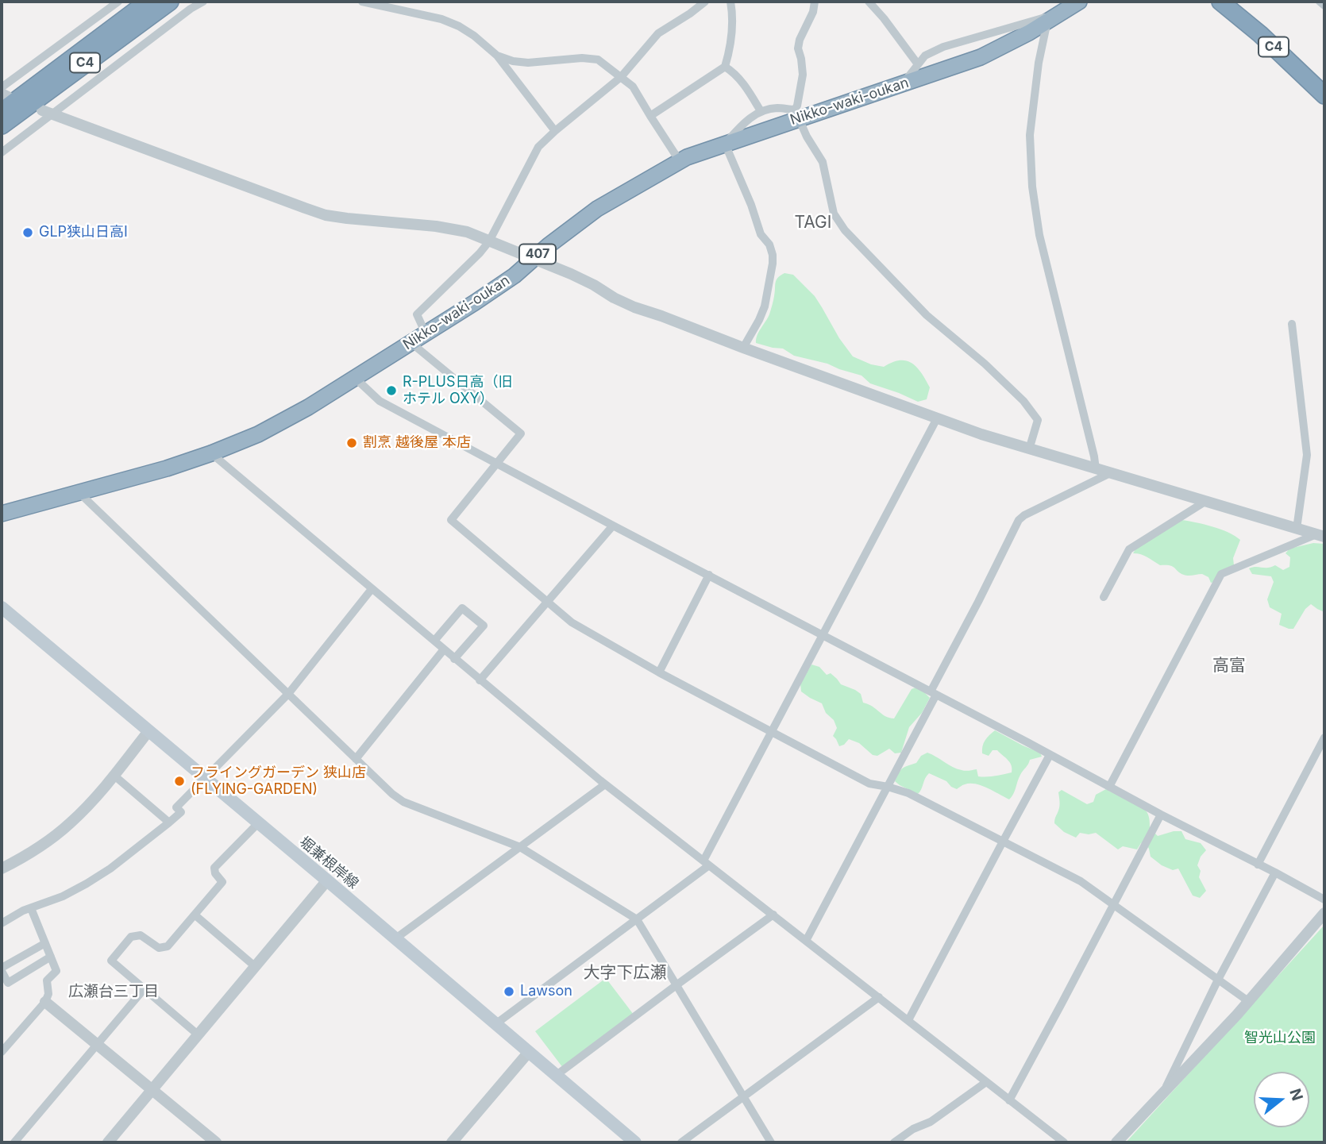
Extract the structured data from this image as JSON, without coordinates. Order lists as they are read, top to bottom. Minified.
{"streets":{"highway":["C4","Nikko-waki-oukan","407"],"main road":["堀兼根岸線"]},"districts":["TAGI","高富","大字下広瀬","広瀬台三丁目"],"parks":["智光山公園"],"places":["GLP狭山日高Ⅰ","R-PLUS日高（旧 ホテル OXY）","割烹 越後屋 本店","フライングガーデン 狭山店 (FLYING-GARDEN)","Lawson"],"north":"right"}
